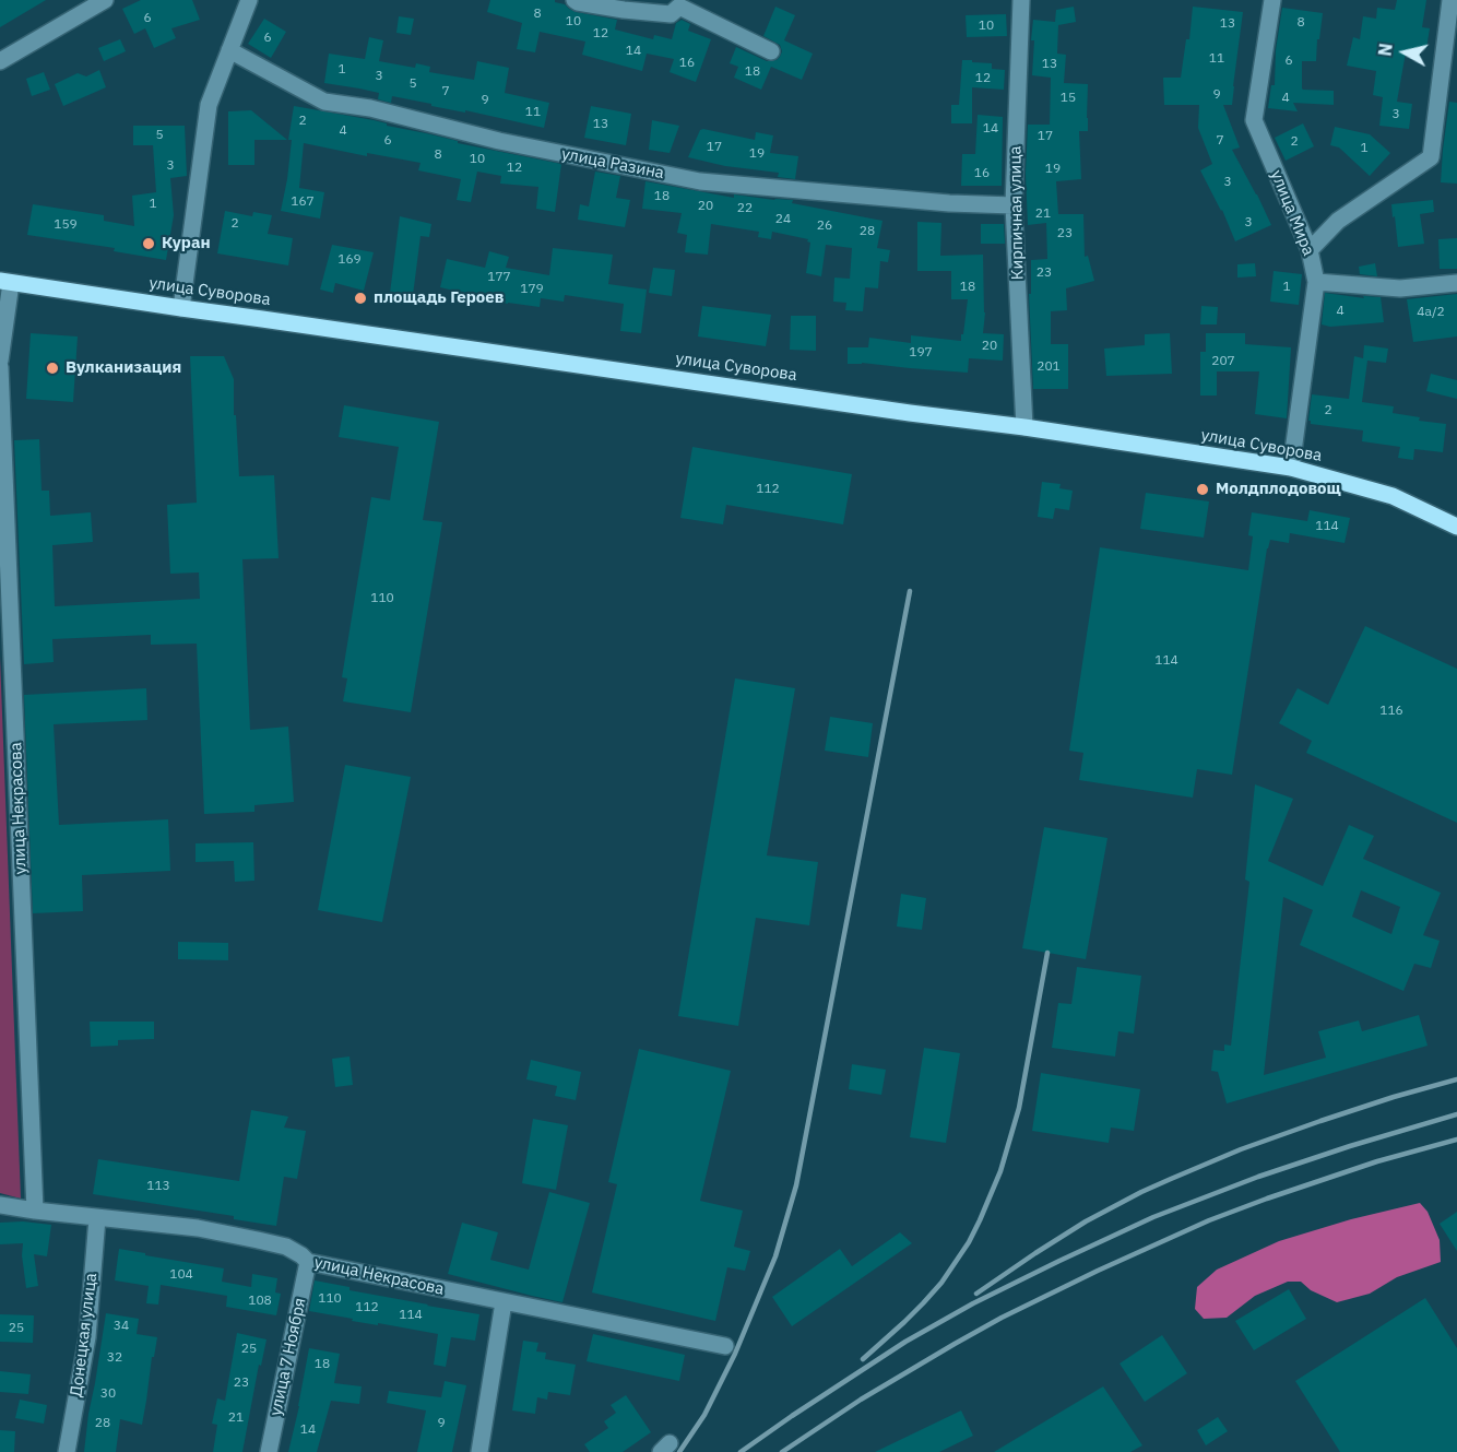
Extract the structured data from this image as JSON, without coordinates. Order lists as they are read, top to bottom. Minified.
{"streets":{"main road":["улица Суворова"],"street":["улица Разина","Кирпичная улица","улица Мира","улица Некрасова","Донецкая улица","улица 7 Ноября"]},"crossings":[["улица Разина","Кирпичная улица"],["Кирпичная улица","улица Суворова"],["улица Мира","улица Суворова"],["улица Некрасова","Донецкая улица"],["улица Некрасова","улица 7 Ноября"]],"places":["Куран","площадь Героев","Вулканизация","Молдплодовощ"],"house_numbers":["8","6","10","8","13","10","12","6","14","11","6","16","13","1","18","3","12","5","7","9","15","4","9","11","3","2","13","14","4","5","17","6","7","2","17","1","19","8","10","3","12","19","16","3","18","167","1","20","22","21","24","3","2","159","26","28","23","169","23","177","18","1","179","4","4а/2","20","197","207","201","2","112","114","110","114","116","113","104","110","108","112","114","34","25","25","32","18","23","30","21","28","9","14"],"north":"left"}
